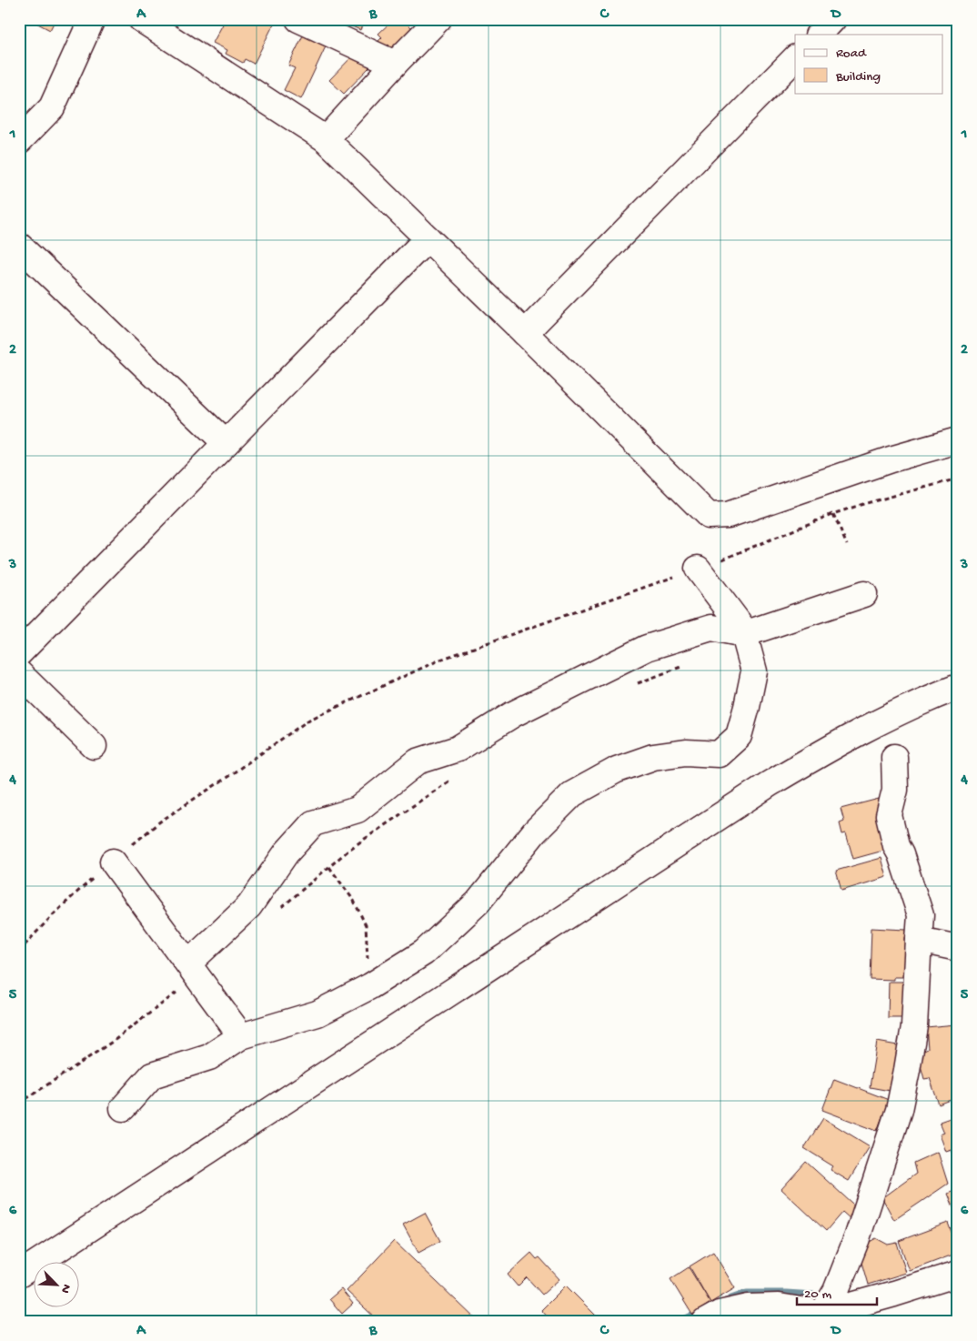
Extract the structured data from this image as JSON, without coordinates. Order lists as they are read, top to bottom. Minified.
{"legend":["Road","Building"],"scale_bar":"20 m","north":"bottom right","grid":{"columns":["A","B","C","D"],"rows":["1","2","3","4","5","6"]}}
